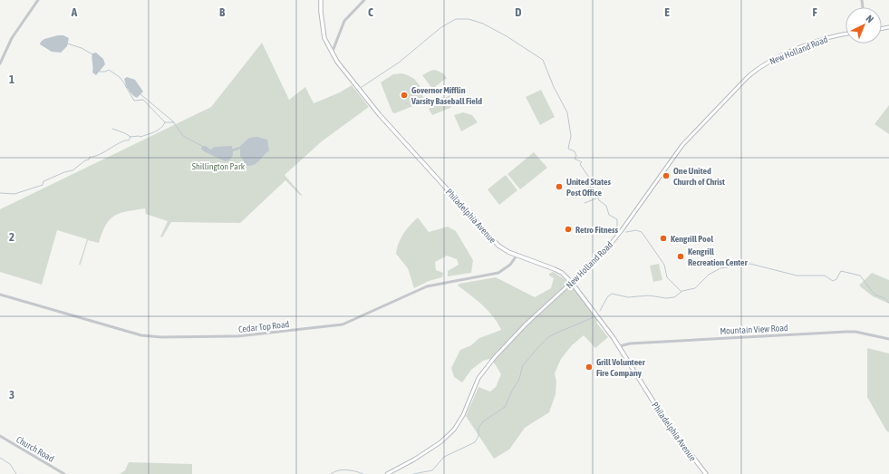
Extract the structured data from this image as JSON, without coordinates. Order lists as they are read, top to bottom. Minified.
{"streets":{"main road":["New Holland Road","Philadelphia Avenue"],"street":["Cedar Top Road","Mountain View Road","Church Road"]},"crossings":[["New Holland Road","Philadelphia Avenue"],["Philadelphia Avenue","Cedar Top Road"],["Philadelphia Avenue","Mountain View Road"]],"parks":["Shillington Park"],"places":["Governor Mifflin Varsity Baseball Field","One United Church of Christ","United States Post Office","Retro Fitness","Kengrill Pool","Kengrill Recreation Center","Grill Volunteer Fire Company"],"north":"top right","grid":{"columns":["A","B","C","D","E","F"],"rows":["1","2","3"]}}
